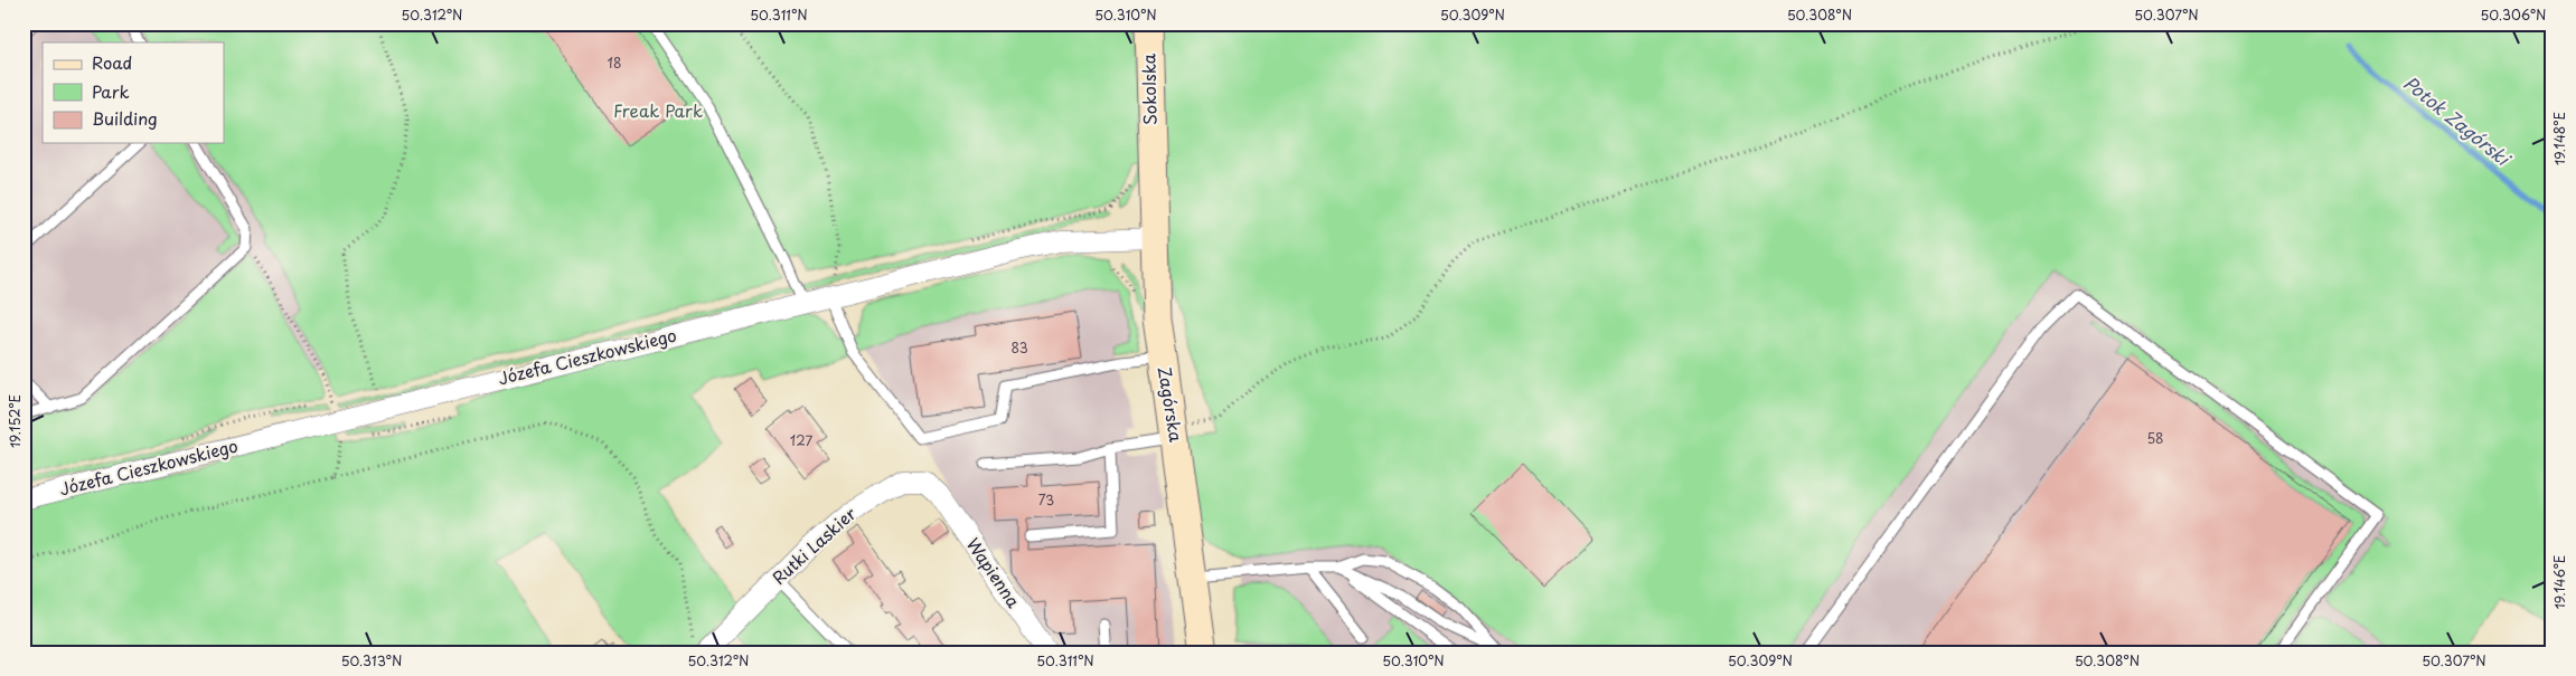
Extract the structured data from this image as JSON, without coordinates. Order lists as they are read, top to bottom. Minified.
{"streets":{"street":["Sokolska","Józefa Cieszkowskiego","Zagórska","Rutki Laskier","Wapienna"]},"crossings":[["Sokolska","Zagórska"],["Józefa Cieszkowskiego","Zagórska"],["Rutki Laskier","Wapienna"]],"water":["Potok Zagórski"],"parks":["Freak Park"],"house_numbers":["18","83","58","127","73"],"legend":["Road","Park","Building"],"coordinates":["50.312°N","50.311°N","50.310°N","50.309°N","50.308°N","50.307°N","50.306°N","19.148°E","19.152°E","19.146°E","50.313°N"]}
